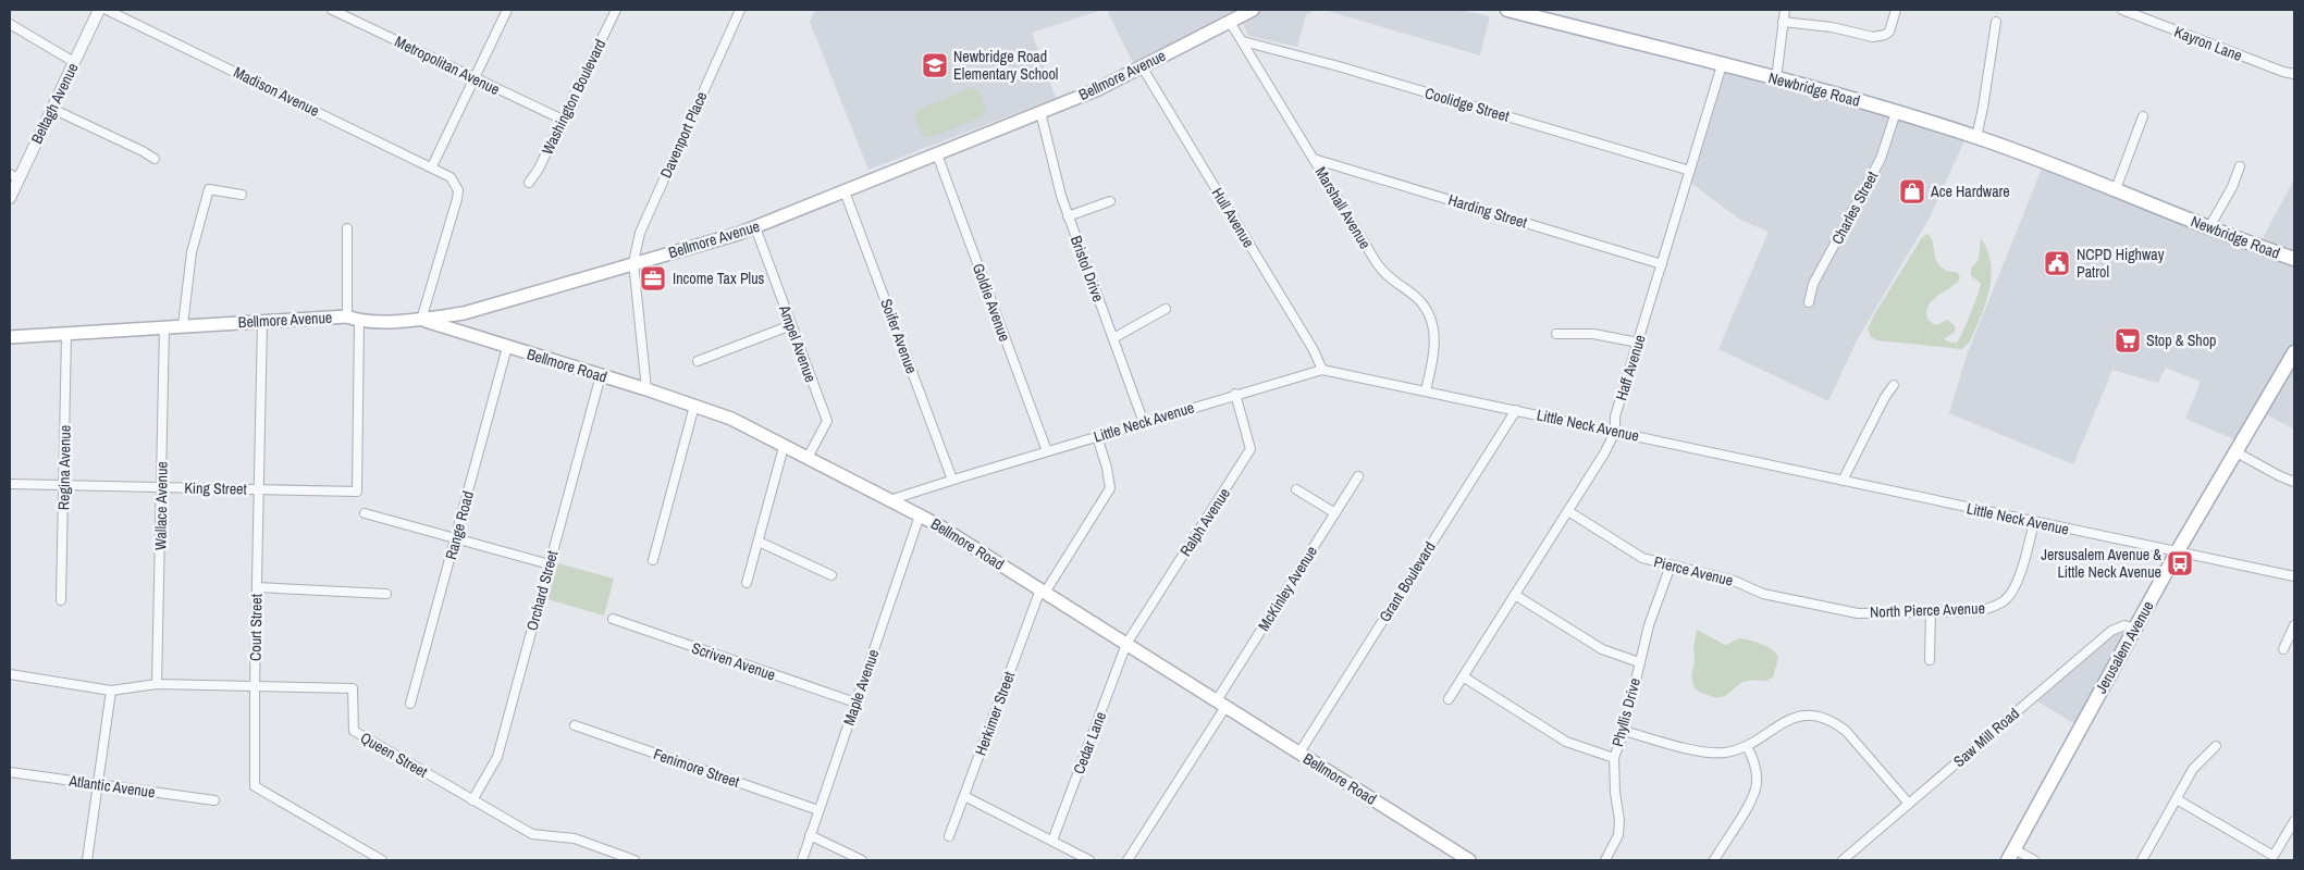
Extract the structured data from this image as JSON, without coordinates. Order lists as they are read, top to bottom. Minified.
{"streets":{"main road":["Bellmore Avenue","Newbridge Road","Bellmore Road","Jerusalem Avenue"],"street":["Kayron Lane","Metropolitan Avenue","Madison Avenue","Washington Boulevard","Beltagh Avenue","Coolidge Street","Davenport Place","Marshall Avenue","Charles Street","Harding Street","Hull Avenue","Bristol Drive","Goldie Avenue","Soifer Avenue","Ampel Avenue","Haff Avenue","Little Neck Avenue","Regina Avenue","King Street","Wallace Avenue","Ralph Avenue","Range Road","Pierce Avenue","Grant Boulevard","McKinley Avenue","Orchard Street","North Pierce Avenue","Court Street","Scriven Avenue","Maple Avenue","Phyllis Drive","Herkimer Street","Saw Mill Road","Cedar Lane","Queen Street","Fenimore Street","Atlantic Avenue"]},"crossings":[["Metropolitan Avenue","Washington Boulevard"],["Bellmore Avenue","Madison Avenue"],["Bellmore Avenue","Davenport Place"],["Bellmore Avenue","Marshall Avenue"],["Bellmore Avenue","Hull Avenue"],["Bellmore Avenue","Bristol Drive"],["Bellmore Avenue","Goldie Avenue"],["Bellmore Avenue","Soifer Avenue"],["Bellmore Avenue","Ampel Avenue"],["Bellmore Avenue","Bellmore Road"],["Bellmore Avenue","Regina Avenue"],["Bellmore Avenue","King Street"],["Bellmore Avenue","Wallace Avenue"],["Bellmore Avenue","Court Street"],["Newbridge Road","Charles Street"],["Newbridge Road","Haff Avenue"],["Madison Avenue","Bellmore Road"],["Coolidge Street","Marshall Avenue"],["Coolidge Street","Haff Avenue"],["Davenport Place","Bellmore Road"],["Marshall Avenue","Harding Street"],["Marshall Avenue","Little Neck Avenue"],["Harding Street","Haff Avenue"],["Hull Avenue","Little Neck Avenue"],["Bristol Drive","Little Neck Avenue"],["Goldie Avenue","Little Neck Avenue"],["Soifer Avenue","Little Neck Avenue"],["Ampel Avenue","Bellmore Road"],["Bellmore Road","Little Neck Avenue"],["Bellmore Road","Ralph Avenue"],["Bellmore Road","Range Road"],["Bellmore Road","Grant Boulevard"],["Bellmore Road","McKinley Avenue"],["Bellmore Road","Orchard Street"],["Bellmore Road","Maple Avenue"],["Bellmore Road","Herkimer Street"],["Bellmore Road","Cedar Lane"],["Haff Avenue","Little Neck Avenue"],["Haff Avenue","Pierce Avenue"],["Little Neck Avenue","Ralph Avenue"],["Little Neck Avenue","Grant Boulevard"],["Little Neck Avenue","North Pierce Avenue"],["Little Neck Avenue","Jerusalem Avenue"],["Little Neck Avenue","Herkimer Street"],["Regina Avenue","King Street"],["King Street","Wallace Avenue"],["King Street","Court Street"],["Wallace Avenue","Queen Street"],["Ralph Avenue","Cedar Lane"],["Pierce Avenue","North Pierce Avenue"],["Pierce Avenue","Phyllis Drive"],["Orchard Street","Queen Street"],["Court Street","Queen Street"],["Jerusalem Avenue","Saw Mill Road"],["Scriven Avenue","Maple Avenue"],["Maple Avenue","Fenimore Street"]],"places":{"school or university":["Newbridge Road Elementary School"],"shop":["Ace Hardware"],"public building":["NCPD Highway Patrol"],"office":["Income Tax Plus"],"supermarket":["Stop & Shop"],"bus stop":["Jersusalem Avenue & Little Neck Avenue"]}}
